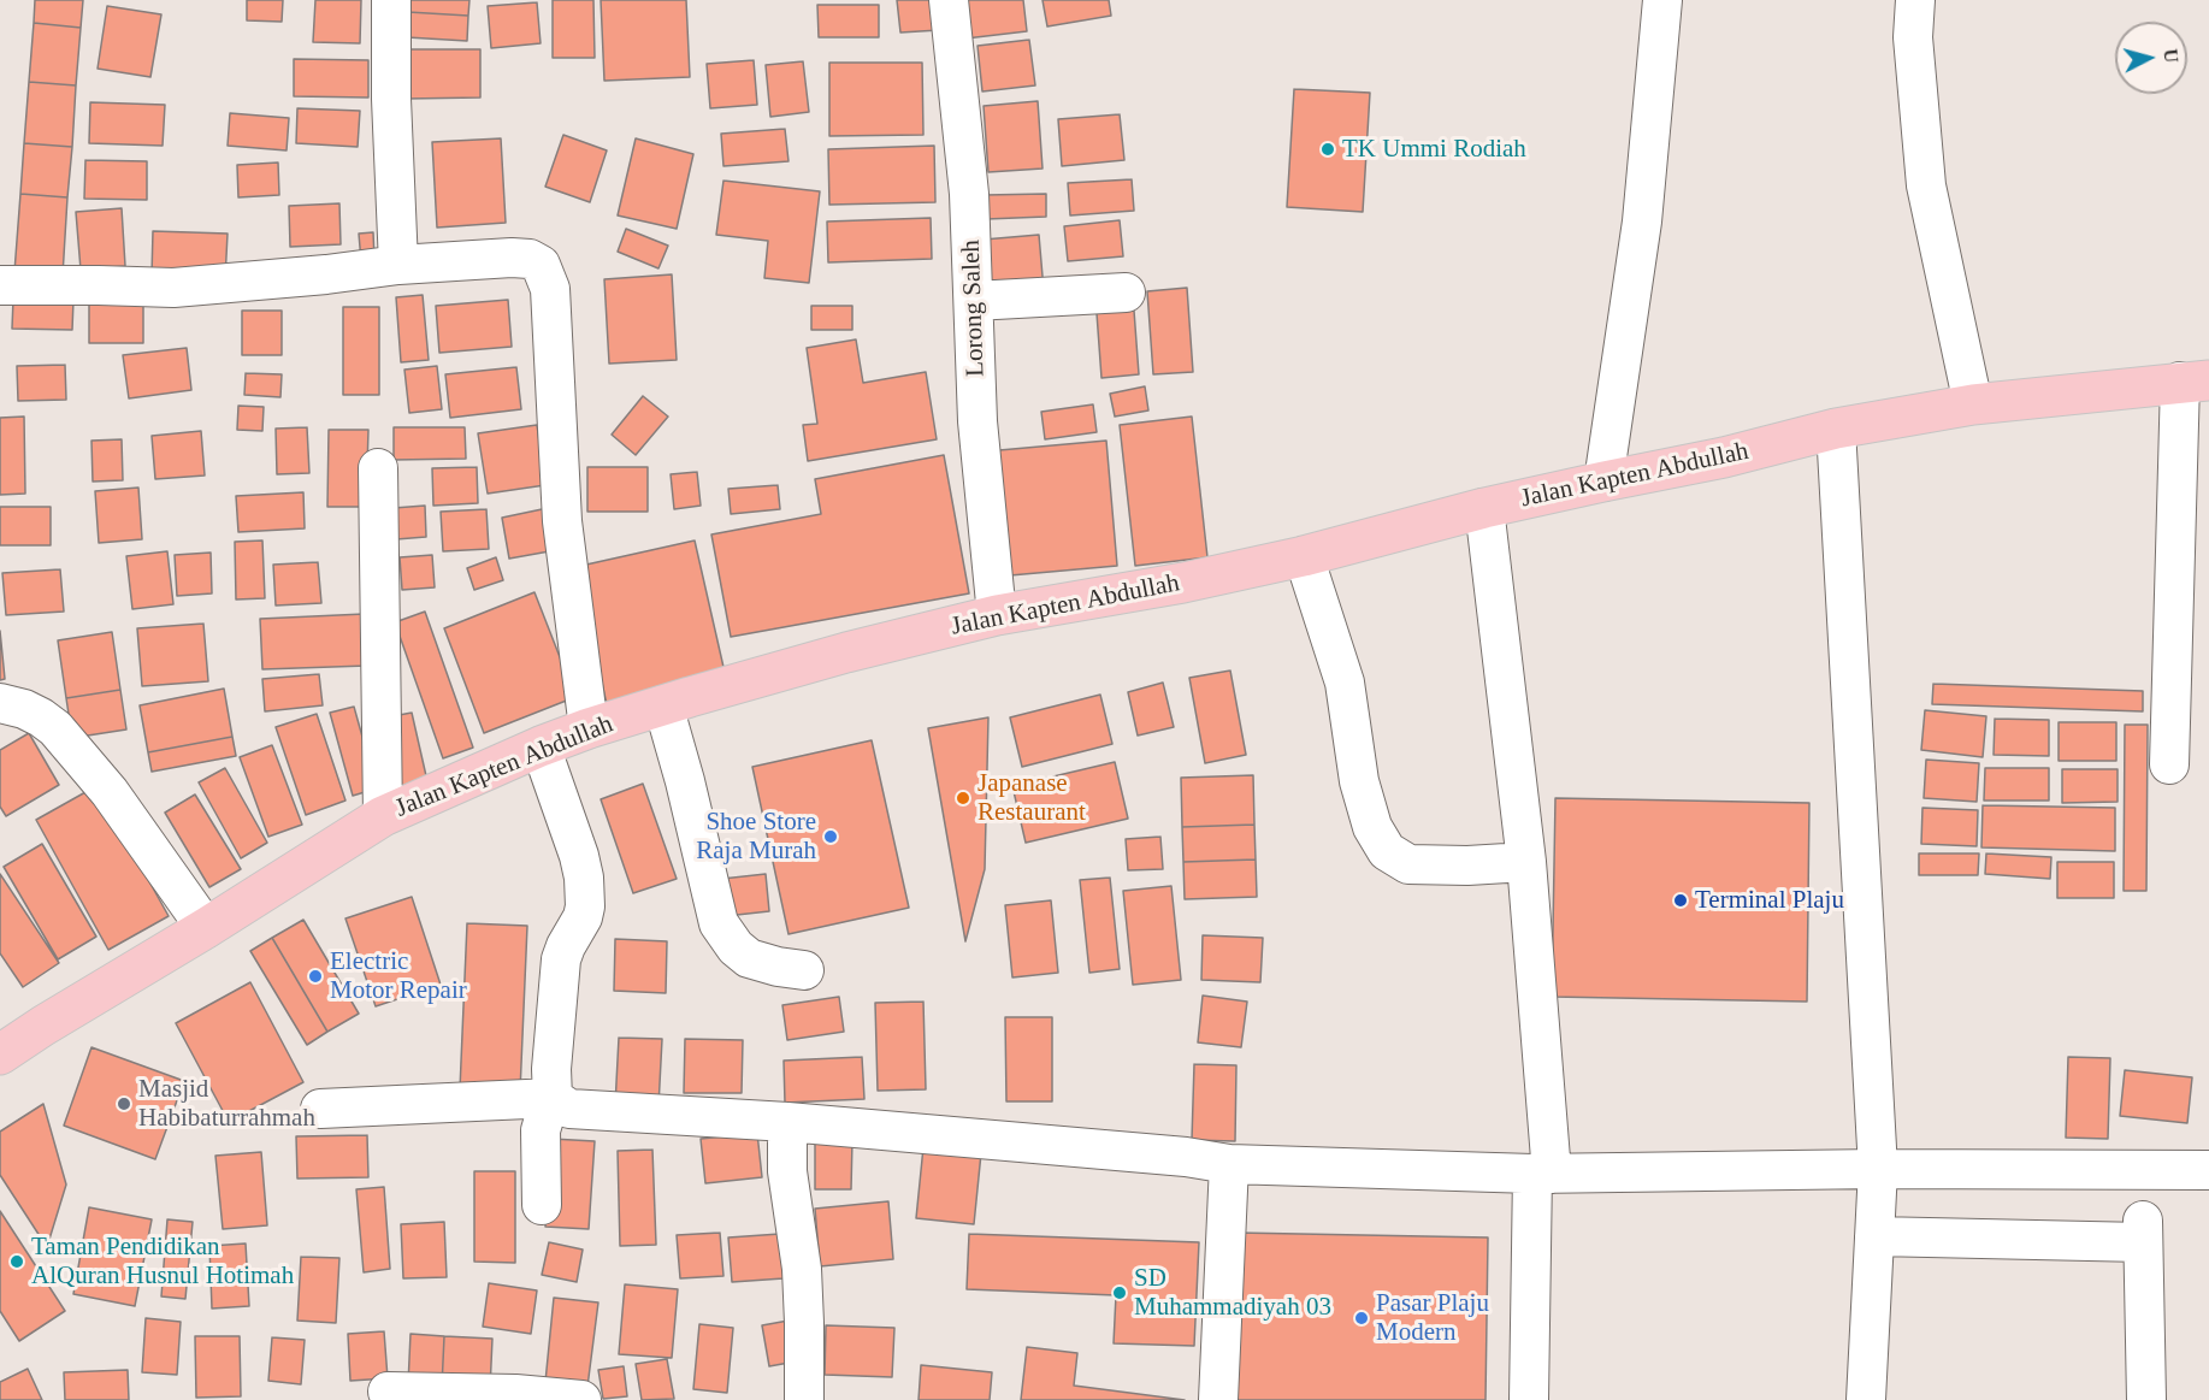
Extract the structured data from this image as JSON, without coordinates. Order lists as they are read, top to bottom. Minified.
{"streets":{"main road":["Jalan Kapten Abdullah"],"street":["Lorong Saleh"]},"crossings":[["Lorong Saleh","Jalan Kapten Abdullah"]],"places":["TK Ummi Rodiah","Japanase Restaurant","Shoe Store Raja Murah","Terminal Plaju","Electric Motor Repair","Masjid Habibaturrahmah","Taman Pendidikan AlQuran Husnul Hotimah","SD Muhammadiyah 03","Pasar Plaju Modern"],"north":"right"}
